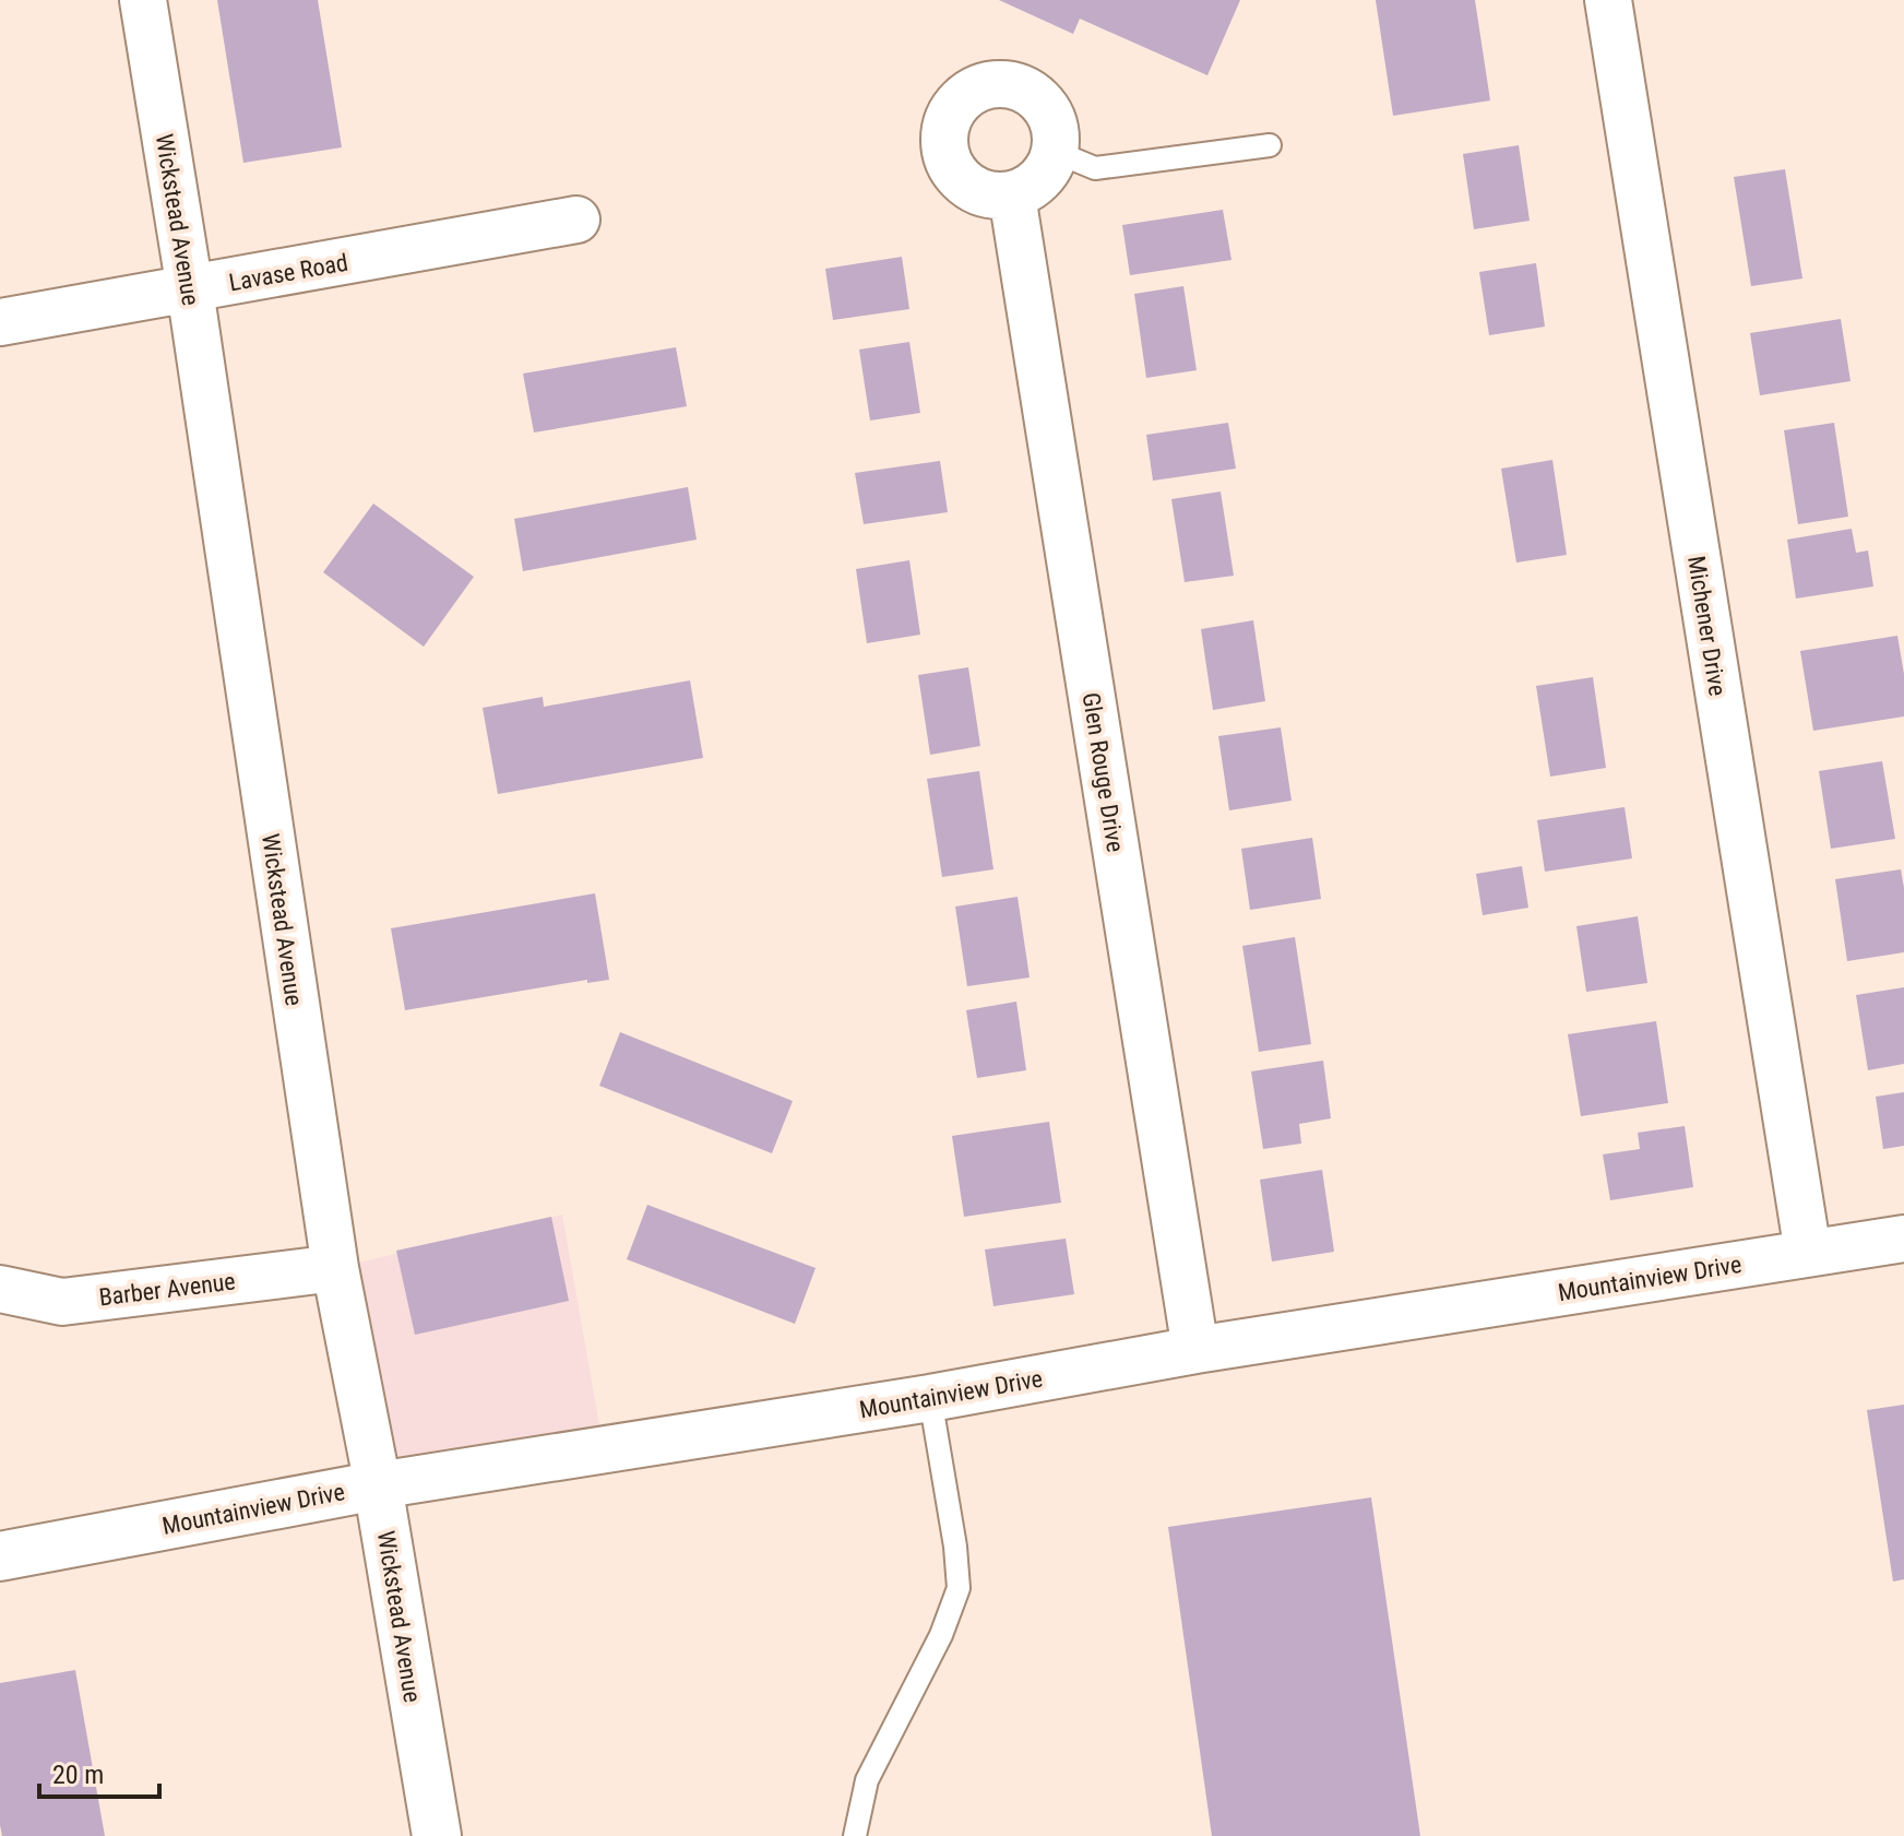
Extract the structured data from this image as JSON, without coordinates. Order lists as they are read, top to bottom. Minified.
{"streets":{"street":["Wickstead Avenue","Lavase Road","Michener Drive","Glen Rouge Drive","Mountainview Drive","Barber Avenue"]},"crossings":[["Wickstead Avenue","Lavase Road"],["Wickstead Avenue","Mountainview Drive"],["Wickstead Avenue","Barber Avenue"],["Michener Drive","Mountainview Drive"],["Glen Rouge Drive","Mountainview Drive"]],"scale_bar":"20 m"}
